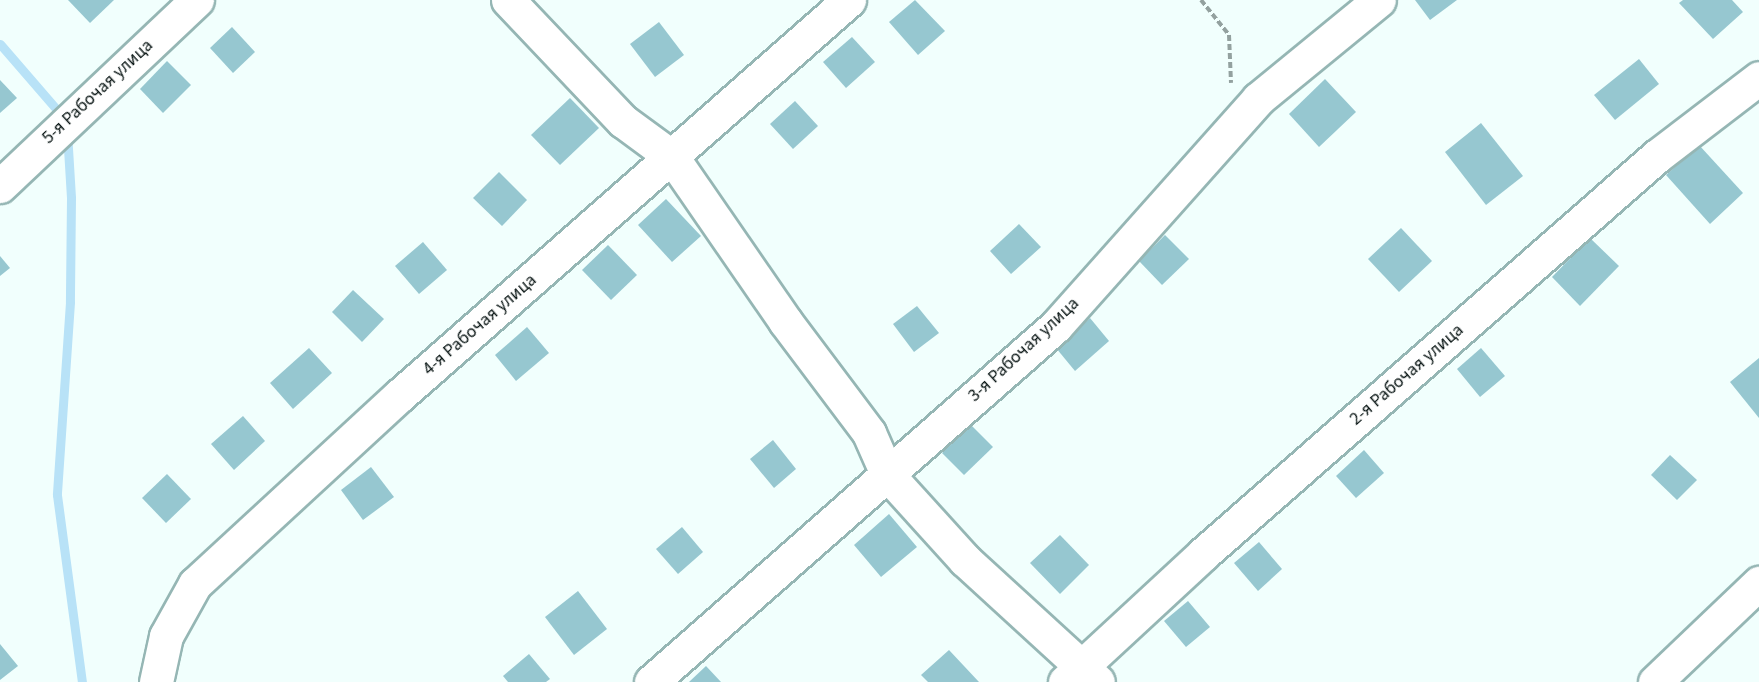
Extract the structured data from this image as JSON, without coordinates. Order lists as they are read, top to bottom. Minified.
{"streets":{"street":["5-я Рабочая улица","4-я Рабочая улица","3-я Рабочая улица","2-я Рабочая улица"]}}
